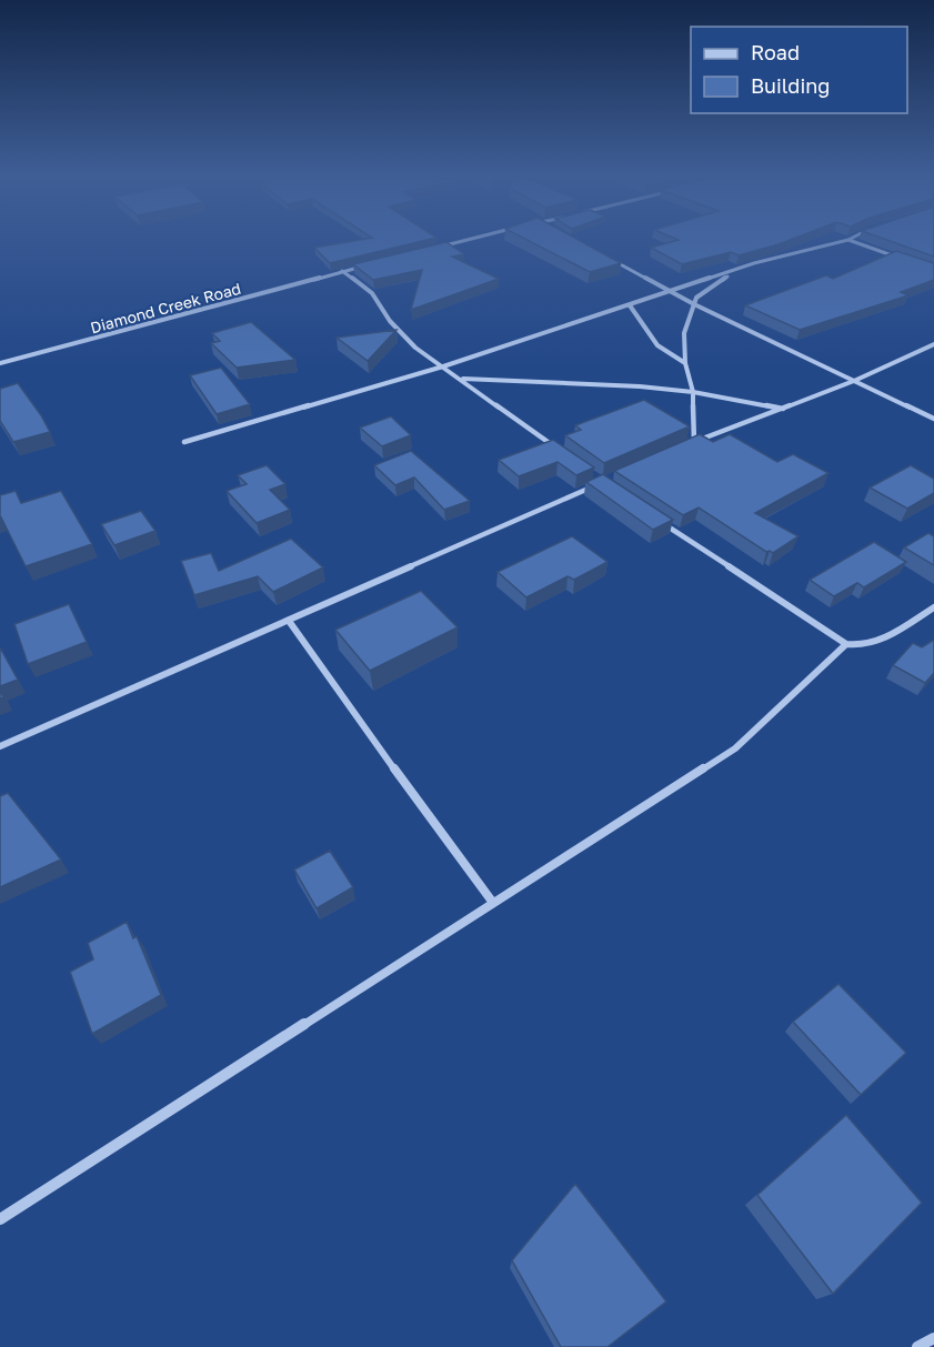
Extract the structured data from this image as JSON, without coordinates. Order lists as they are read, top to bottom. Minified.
{"streets":{"street":["Diamond Creek Road"]},"legend":["Road","Building"]}
